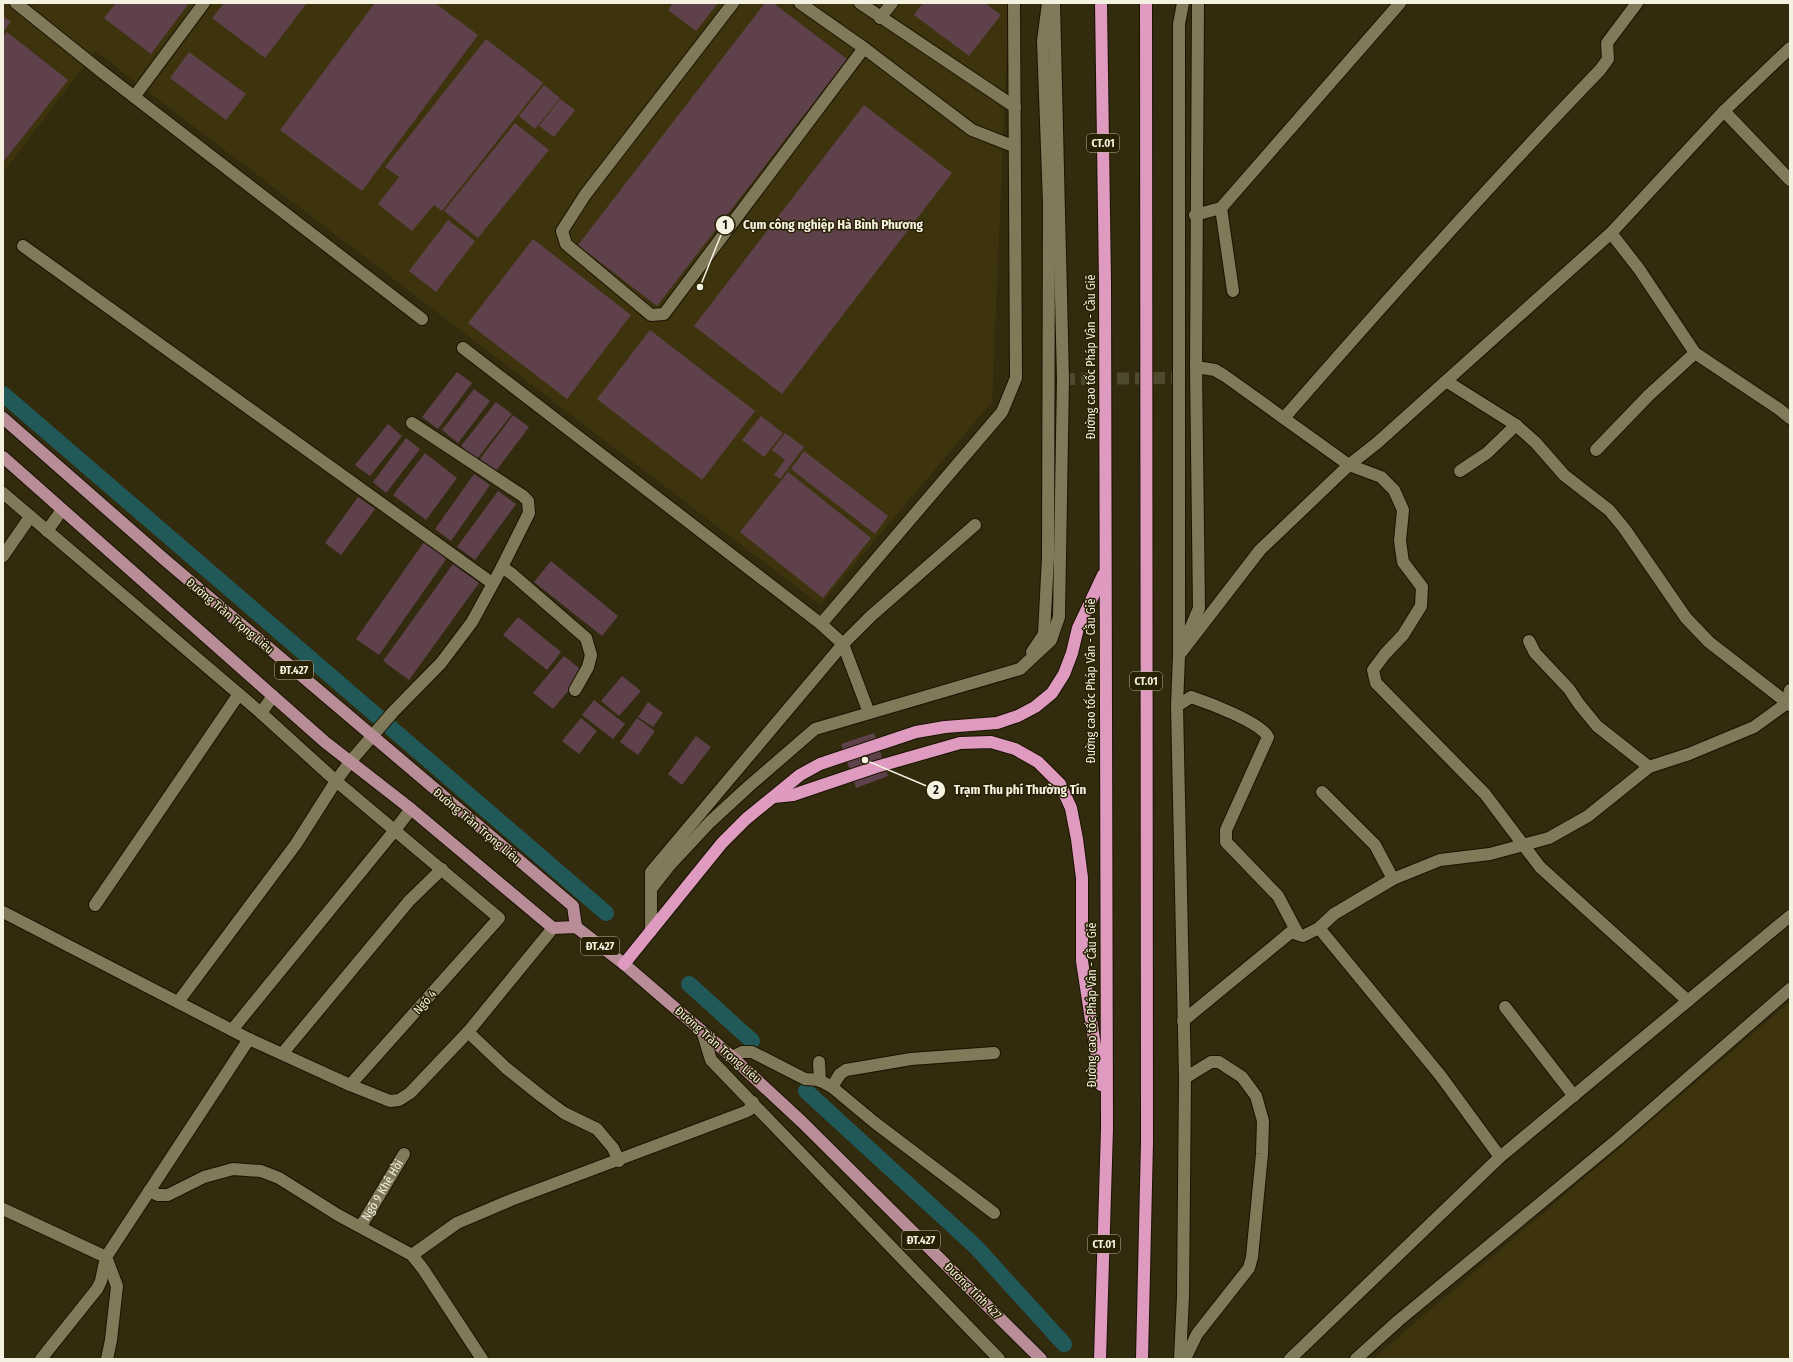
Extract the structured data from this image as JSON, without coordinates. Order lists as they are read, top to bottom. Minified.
{"streets":{"highway":["CT.01","Đường cao tốc Pháp Vân - Cầu Giẽ"],"main road":["Đường Trần Trọng Liêu","ĐT.427","Đường Tỉnh 427"],"street":["Ngõ 4","Ngõ 9 Khê Hồi"]},"crossings":[["Đường Trần Trọng Liêu","ĐT.427"],["Đường Trần Trọng Liêu","Đường Tỉnh 427"]],"places":["Cụm công nghiệp Hà Bình Phương","Trạm Thu phí Thường Tín"]}
